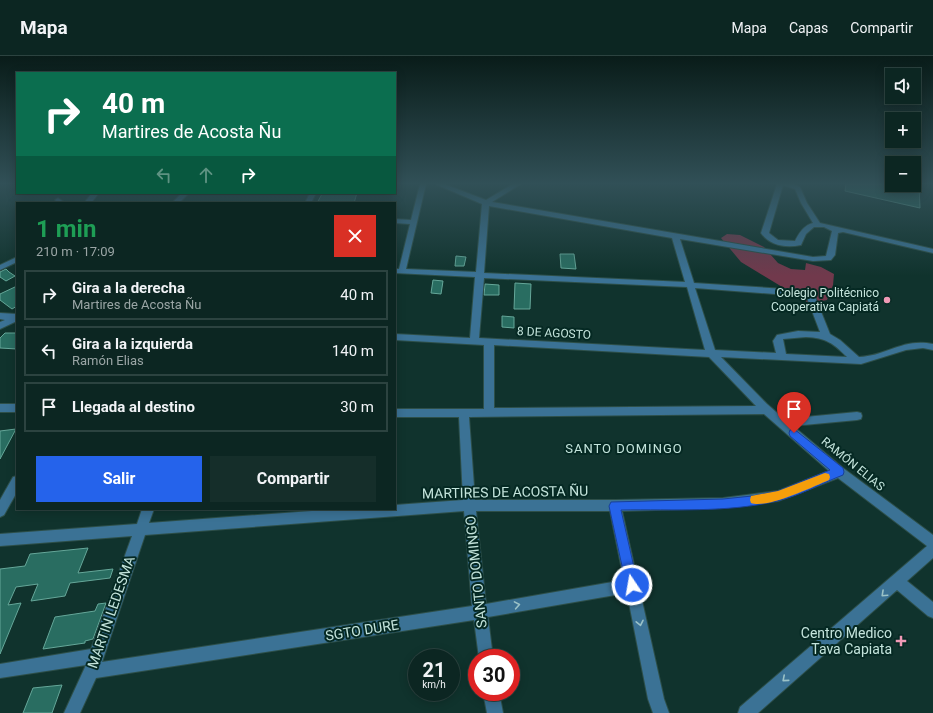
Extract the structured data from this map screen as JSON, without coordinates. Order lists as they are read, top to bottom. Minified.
{"streets":{"street":["8 DE AGOSTO","RAMÓN ELIAS","MARTIRES DE ACOSTA ÑU","SANTO DOMINGO","MARTIN LEDESMA","SGTO DURE"]},"crossings":[["8 DE AGOSTO","RAMÓN ELIAS"],["RAMÓN ELIAS","MARTIRES DE ACOSTA ÑU"],["MARTIRES DE ACOSTA ÑU","SANTO DOMINGO"],["MARTIRES DE ACOSTA ÑU","MARTIN LEDESMA"],["SANTO DOMINGO","SGTO DURE"],["MARTIN LEDESMA","SGTO DURE"]],"districts":["SANTO DOMINGO"],"places":{"other":["Colegio Politécnico Cooperativa Capiatá"],"health":["Centro Medico Tava Capiata"]},"page":{"header":"Mapa","nav":["Mapa","Capas","Compartir"],"map_buttons":["+","−"],"turn":["40 m","Martires de Acosta Ñu"],"heading":["1 min","210 m · 17:09"],"list":[{"name":"Gira a la derecha","note":"Martires de Acosta Ñu","value":"40 m"},{"name":"Gira a la izquierda","note":"Ramón Elias","value":"140 m"},{"name":"Llegada al destino","value":"30 m"}],"buttons":["Salir","Compartir"],"speed":"21 km/h","limit":"30"}}
